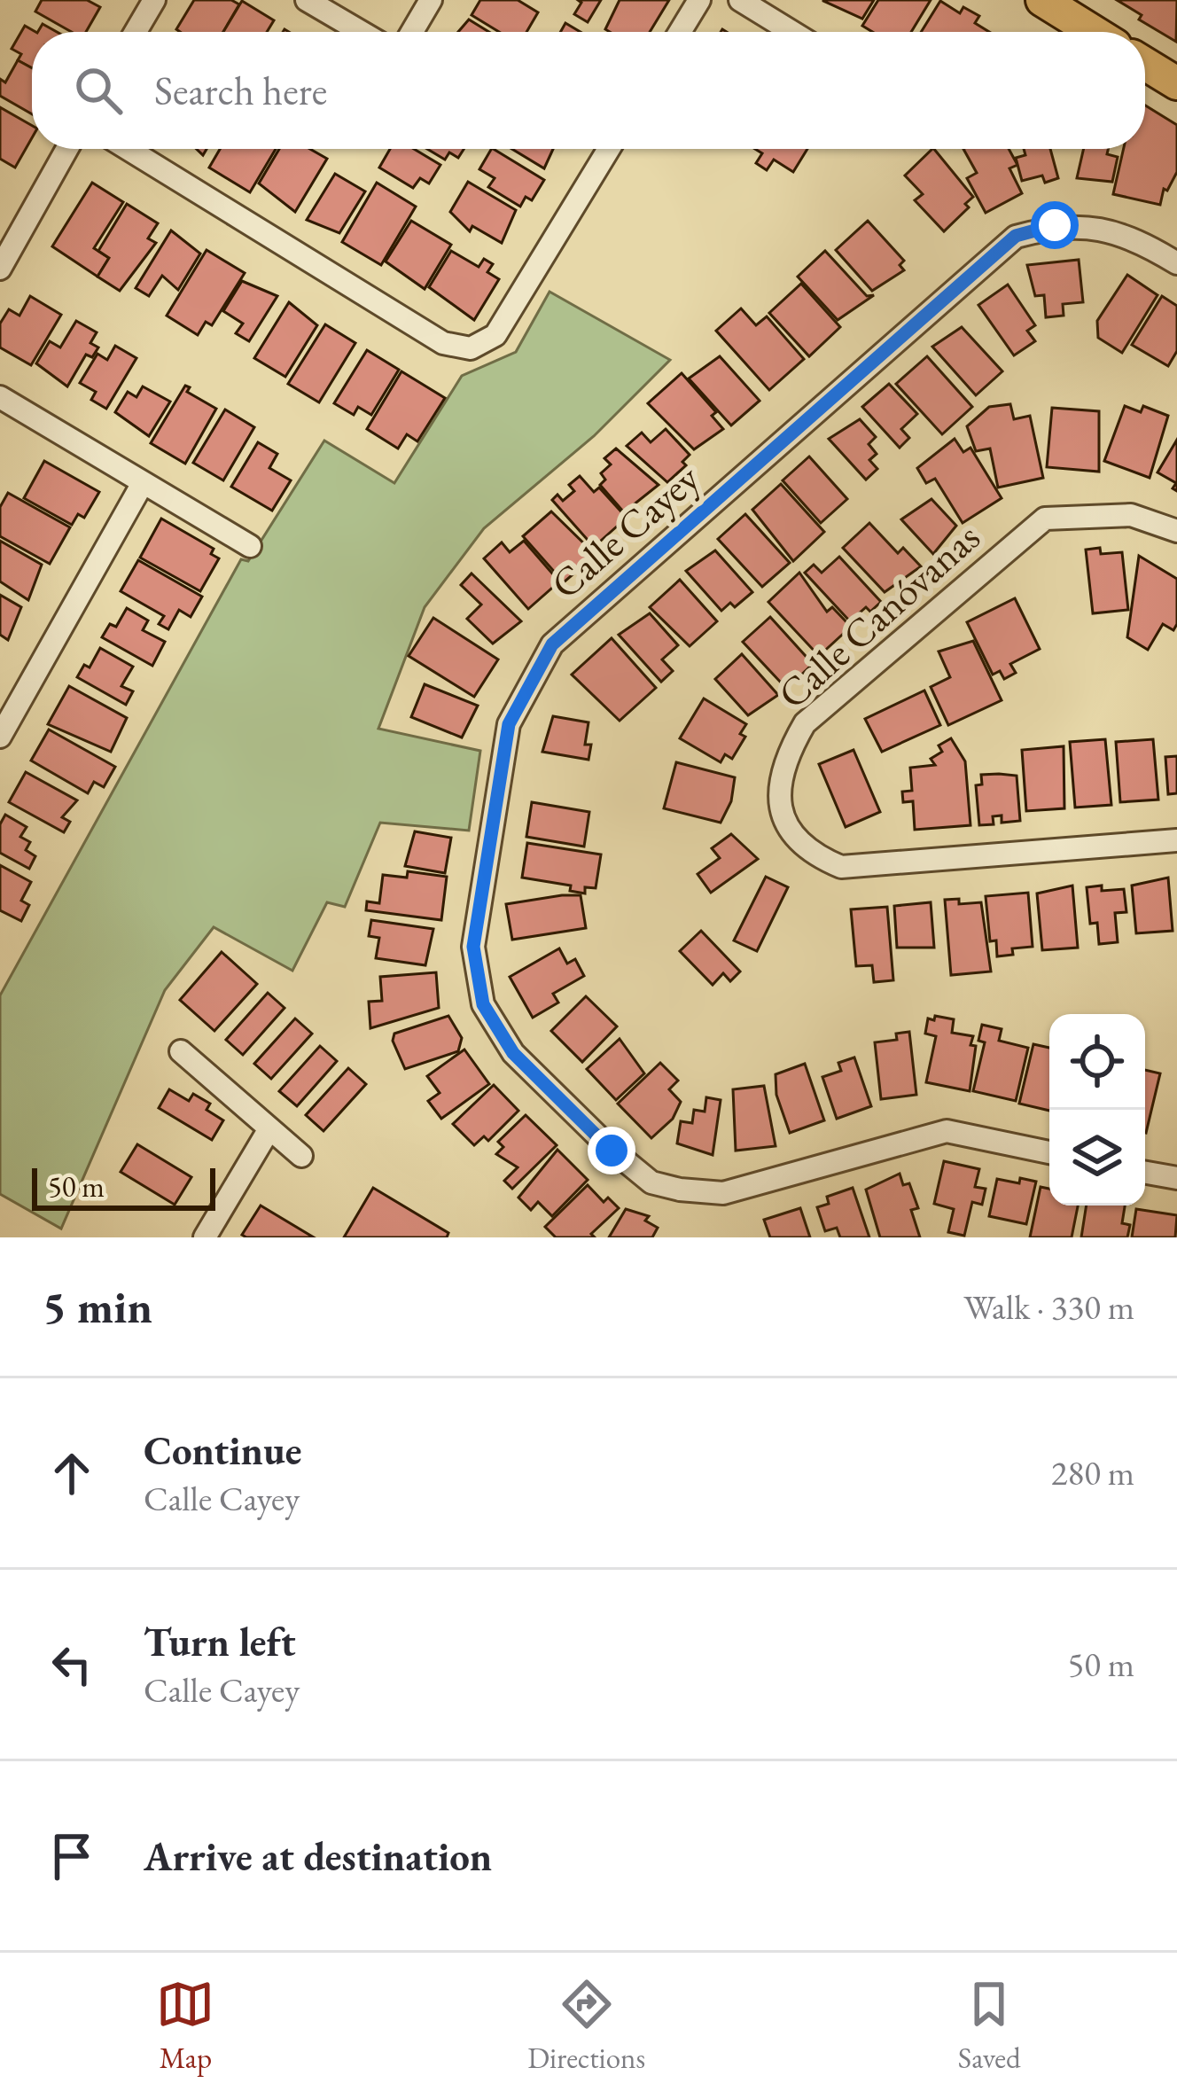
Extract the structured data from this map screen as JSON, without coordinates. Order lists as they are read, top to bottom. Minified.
{"streets":{"street":["Calle Cayey","Calle Canóvanas"]},"scale_bar":"50 m","page":{"search":"Search here","scale":"50 m","heading":["5 min","Walk · 330 m"],"list":[["Continue","Calle Cayey","280 m"],["Turn left","Calle Cayey","50 m"],"Arrive at destination"],"nav":["Map","Directions","Saved"]}}
